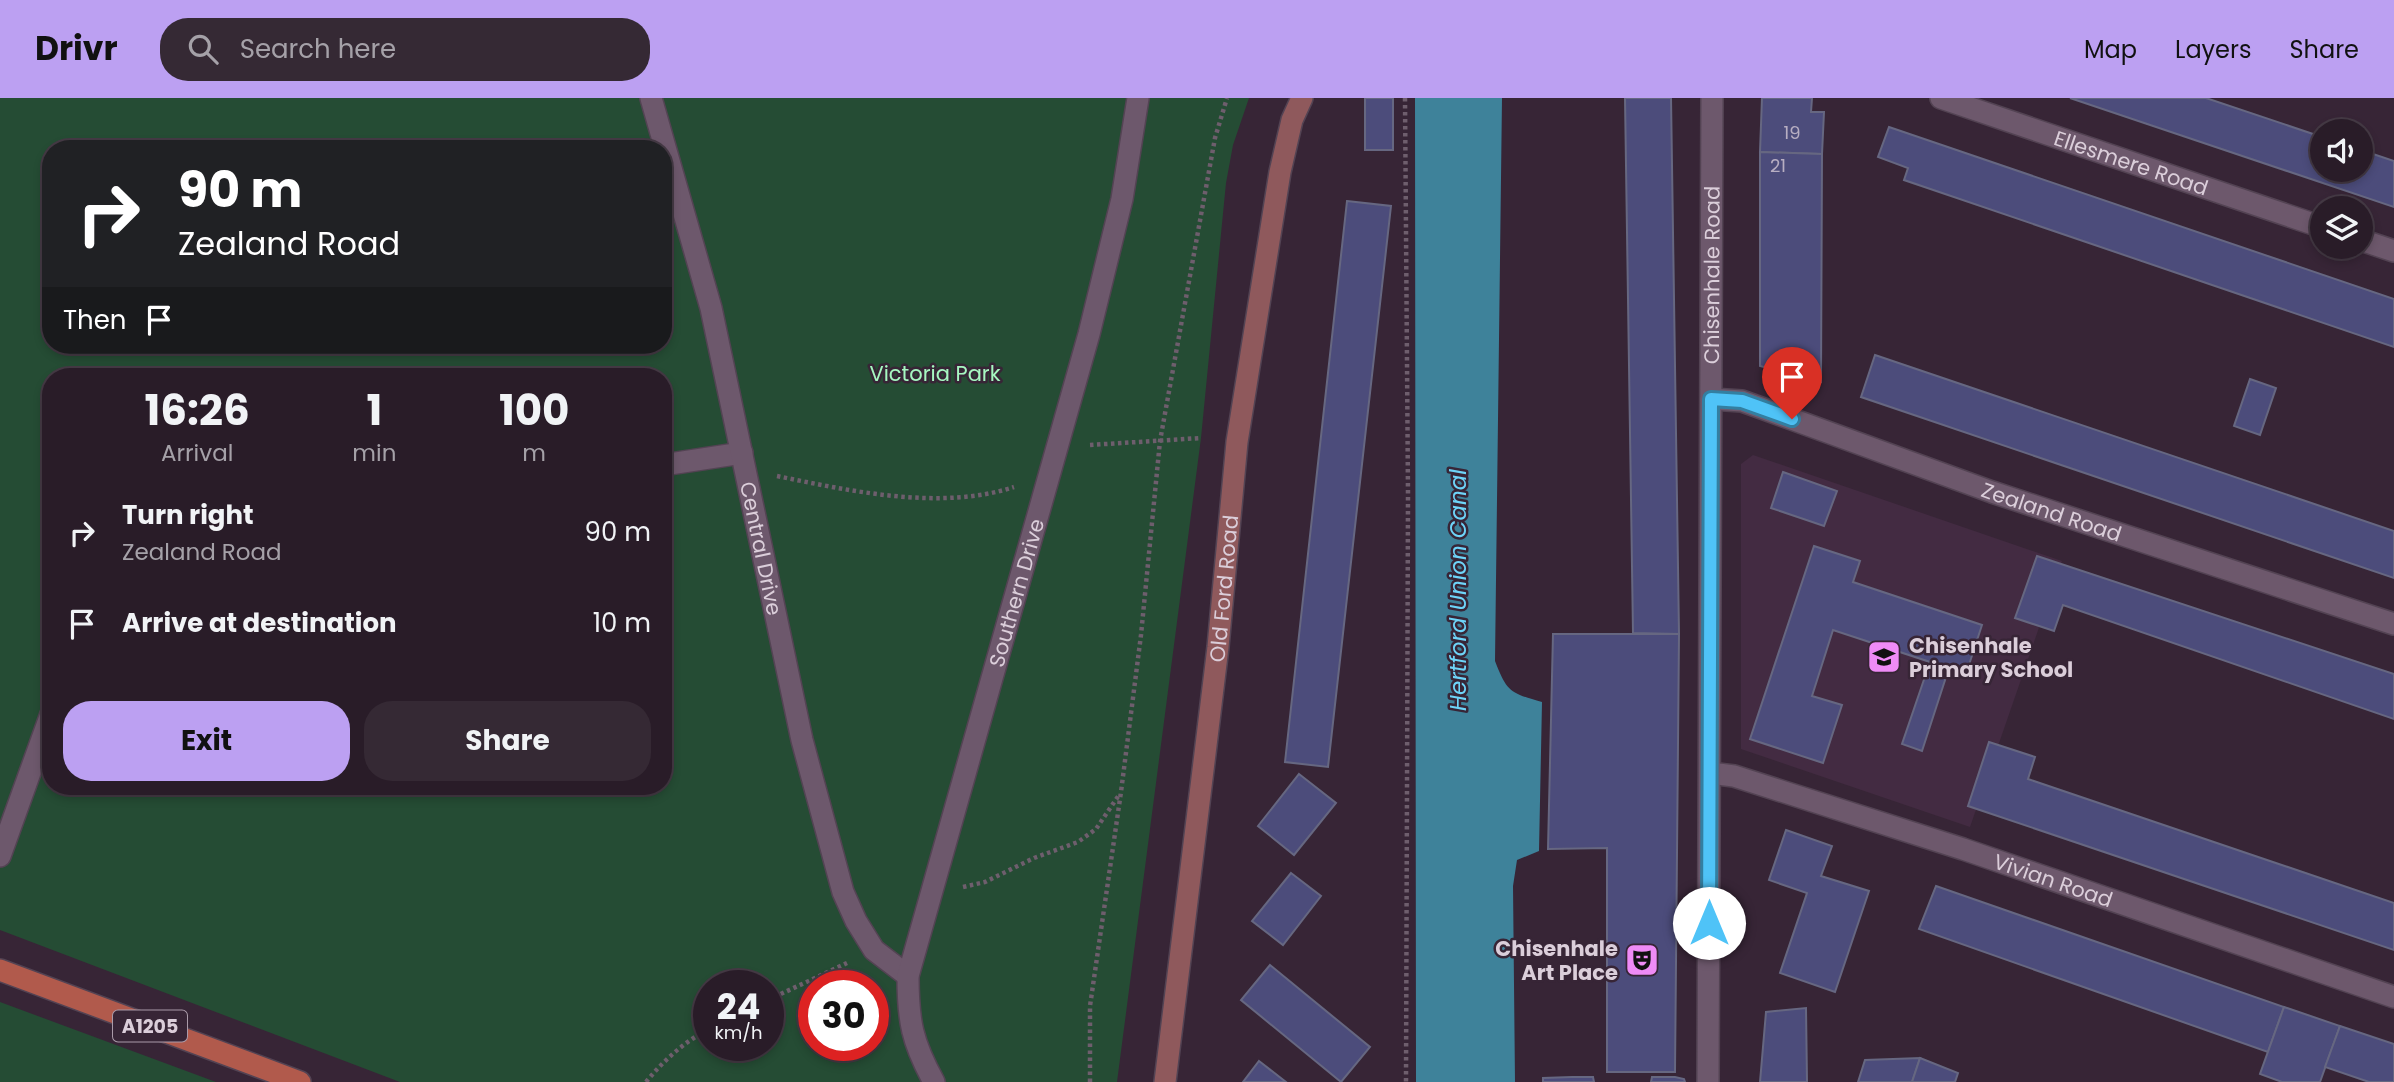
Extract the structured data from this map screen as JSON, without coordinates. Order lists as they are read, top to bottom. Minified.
{"streets":{"main road":["Old Ford Road","A1205"],"street":["Ellesmere Road","Chisenhale Road","Zealand Road","Central Drive","Southern Drive","Vivian Road"]},"crossings":[["Chisenhale Road","Zealand Road"],["Chisenhale Road","Vivian Road"],["Central Drive","Southern Drive"]],"water":["Hertford Union Canal"],"parks":["Victoria Park"],"places":{"school or university":["Chisenhale Primary School"],"theatre":["Chisenhale Art Place"]},"house_numbers":["19","21"],"page":{"header":"Drivr","search":"Search here","nav":["Map","Layers","Share"],"turn":["90 m","Zealand Road"],"then":"Then","eta":["16:26","Arrival","1","min","100","m"],"list":[{"name":"Turn right","note":"Zealand Road","value":"90 m"},{"name":"Arrive at destination","value":"10 m"}],"buttons":["Exit","Share"],"speed":"24 km/h","limit":"30"}}
